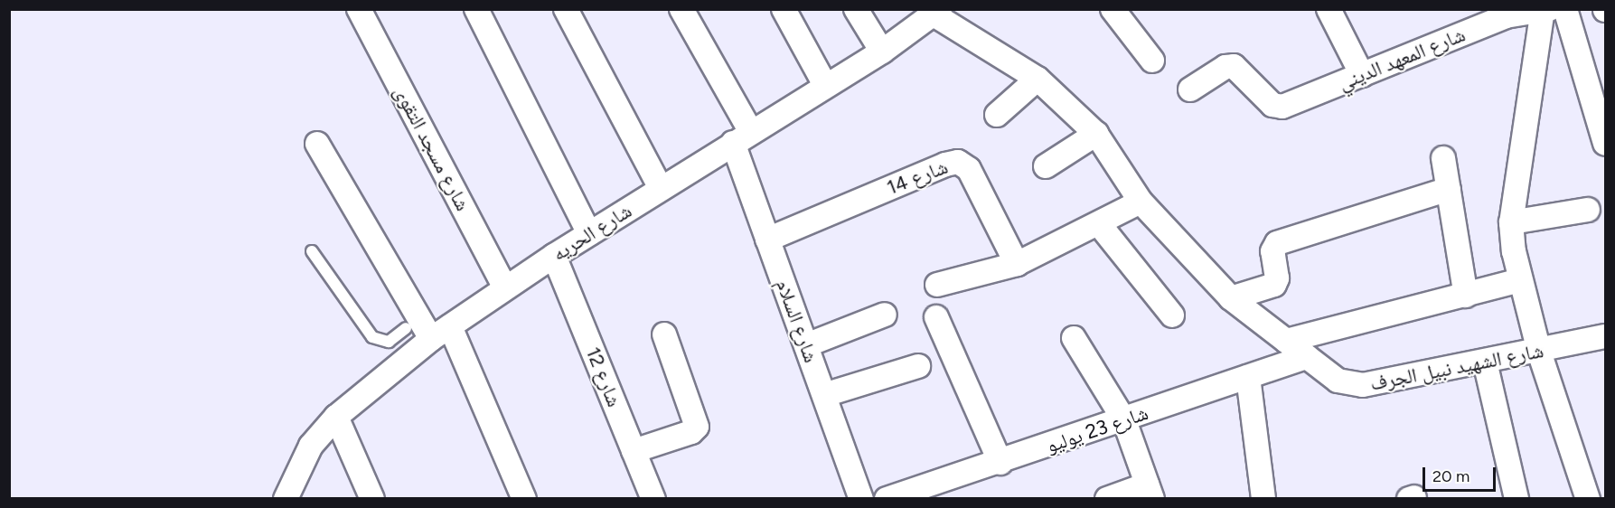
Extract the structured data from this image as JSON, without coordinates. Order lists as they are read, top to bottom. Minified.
{"streets":{"street":["شارع المعهد الديني","شارع مسجد التقوى","شارع 14","شارع الحريه","شارع السلام","شارع الشهيد نبيل الجرف","شارع 12","شارع 23 يوليو"]},"crossings":[["شارع مسجد التقوى","شارع الحريه"],["شارع 14","شارع السلام"],["شارع الحريه","شارع السلام"],["شارع الحريه","شارع الشهيد نبيل الجرف"],["شارع الحريه","شارع 12"],["شارع الشهيد نبيل الجرف","شارع 23 يوليو"]],"scale_bar":"20 m"}
